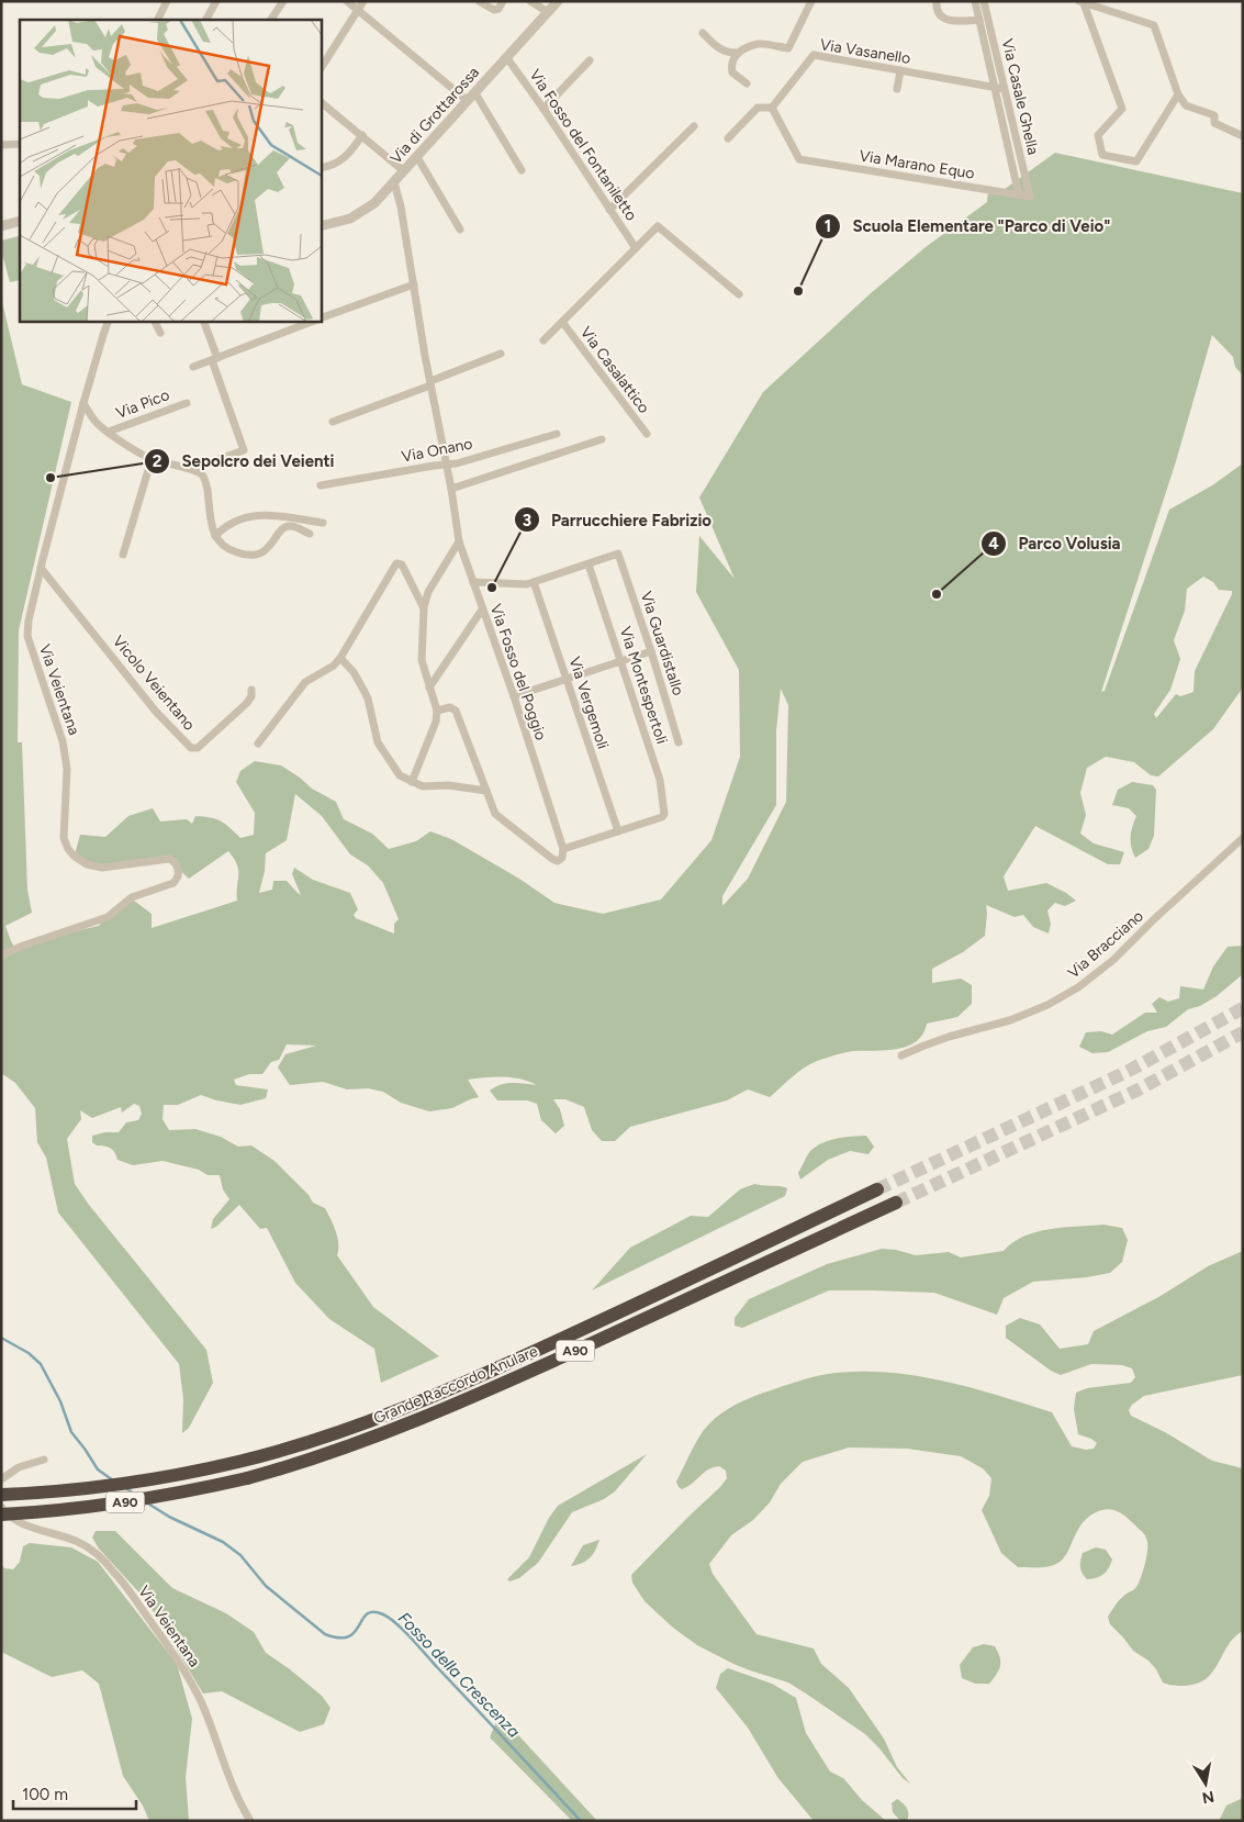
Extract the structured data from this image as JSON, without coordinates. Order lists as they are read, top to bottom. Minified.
{"streets":{"highway":["A90","Grande Raccordo Anulare"],"street":["Via Vasanello","Via Casale Ghella","Via di Grottarossa","Via Fosso del Fontaniletto","Via Marano Equo","Via Casalattico","Via Pico","Via Onano","Via Guardistallo","Via Fosso del Poggio","Vicolo Veientano","Via Montespertoli","Via Veientana","Via Vergemoli","Via Bracciano"]},"crossings":[["Via Vasanello","Via Casale Ghella"],["Via Vasanello","Via Marano Equo"],["Via Casale Ghella","Via Marano Equo"],["Via di Grottarossa","Via Fosso del Fontaniletto"],["Via di Grottarossa","Via Fosso del Poggio"],["Via Fosso del Fontaniletto","Via Casalattico"],["Via Onano","Via Fosso del Poggio"],["Via Guardistallo","Via Montespertoli"],["Vicolo Veientano","Via Veientana"],["Via Montespertoli","Via Vergemoli"]],"water":["Fosso della Crescenza"],"places":["Scuola Elementare \"Parco di Veio\"","Sepolcro dei Veienti","Parrucchiere Fabrizio","Parco Volusia"],"scale_bar":"100 m","north":"bottom"}
